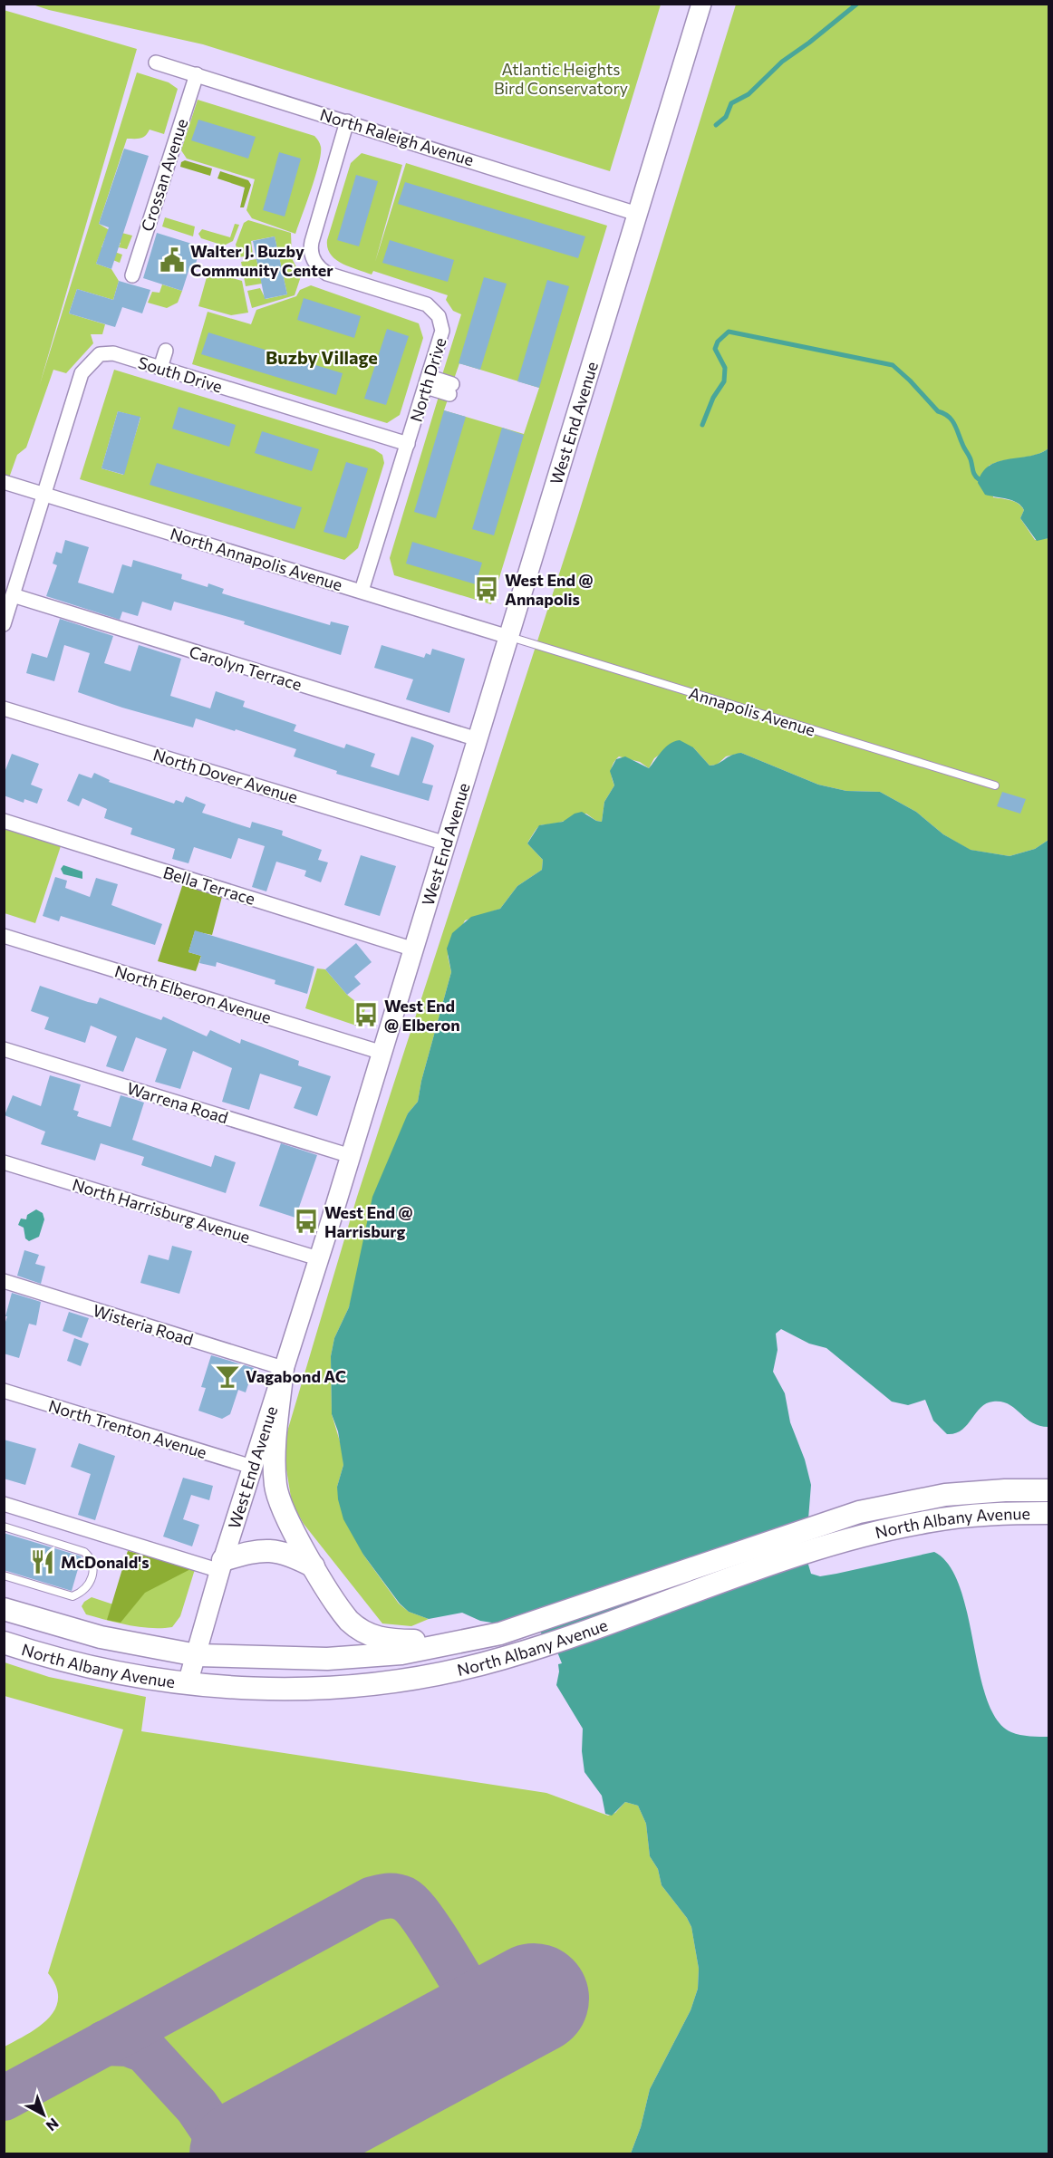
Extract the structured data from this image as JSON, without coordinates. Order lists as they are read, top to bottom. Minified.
{"streets":{"highway":["North Albany Avenue"],"main road":["West End Avenue"],"street":["North Raleigh Avenue","Crossan Avenue","South Drive","North Drive","North Annapolis Avenue","Carolyn Terrace","North Dover Avenue","Bella Terrace","North Elberon Avenue","Warrena Road","North Harrisburg Avenue","Wisteria Road","North Trenton Avenue"],"lane":["Annapolis Avenue"]},"crossings":[["North Raleigh Avenue","Crossan Avenue"],["North Raleigh Avenue","North Drive"],["North Raleigh Avenue","West End Avenue"],["South Drive","North Drive"],["South Drive","North Annapolis Avenue"],["North Drive","North Annapolis Avenue"],["West End Avenue","North Annapolis Avenue"],["West End Avenue","Carolyn Terrace"],["West End Avenue","Annapolis Avenue"],["West End Avenue","North Dover Avenue"],["West End Avenue","Bella Terrace"],["West End Avenue","North Elberon Avenue"],["West End Avenue","Warrena Road"],["West End Avenue","North Harrisburg Avenue"],["West End Avenue","Wisteria Road"],["West End Avenue","North Trenton Avenue"],["West End Avenue","North Albany Avenue"],["North Annapolis Avenue","Annapolis Avenue"]],"districts":["Buzby Village"],"parks":["Atlantic Heights Bird Conservatory"],"places":{"public building":["Walter J. Buzby Community Center"],"bus stop":["West End @ Annapolis","West End @ Elberon","West End @ Harrisburg"],"bar":["Vagabond AC"],"restaurant":["McDonald's"]},"north":"bottom right"}
